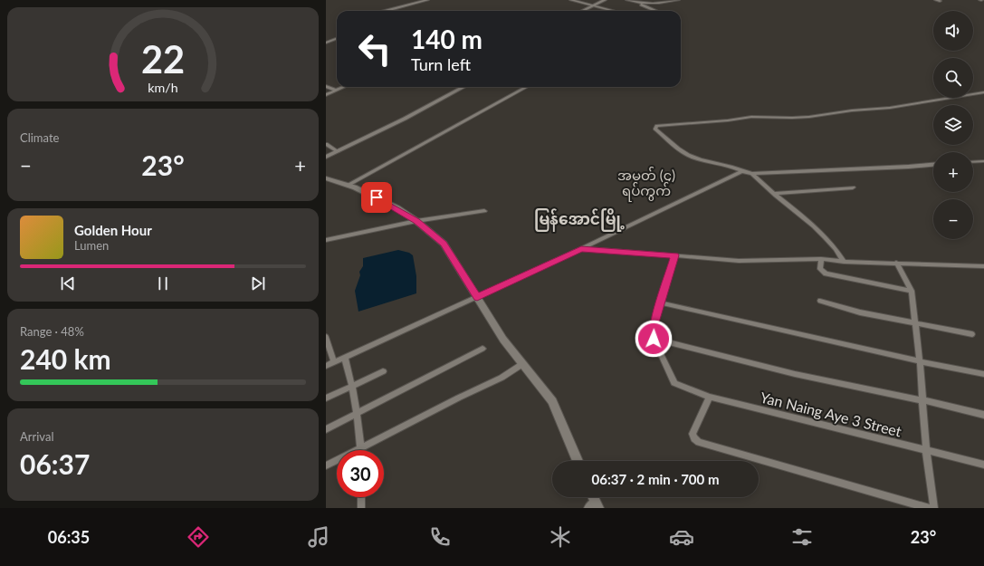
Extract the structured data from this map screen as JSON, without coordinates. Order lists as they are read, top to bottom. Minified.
{"streets":{"street":["Yan Naing Aye 3 Street"]},"districts":["အမှတ် (၄) ရပ်ကွက်","မြန်အောင်မြို့"],"page":{"map_buttons":["+","−"],"turn":["140 m","Turn left"],"tile":["Climate",["Range · 48%","240 km"],["Arrival","06:37"]],"heat":["−","23°","+"],"song":["Golden Hour","Lumen"],"limit":"30","trip":"06:37 · 2 min · 700 m","tabs":["06:35","23°"],"gauge":["22","km/h"]}}
